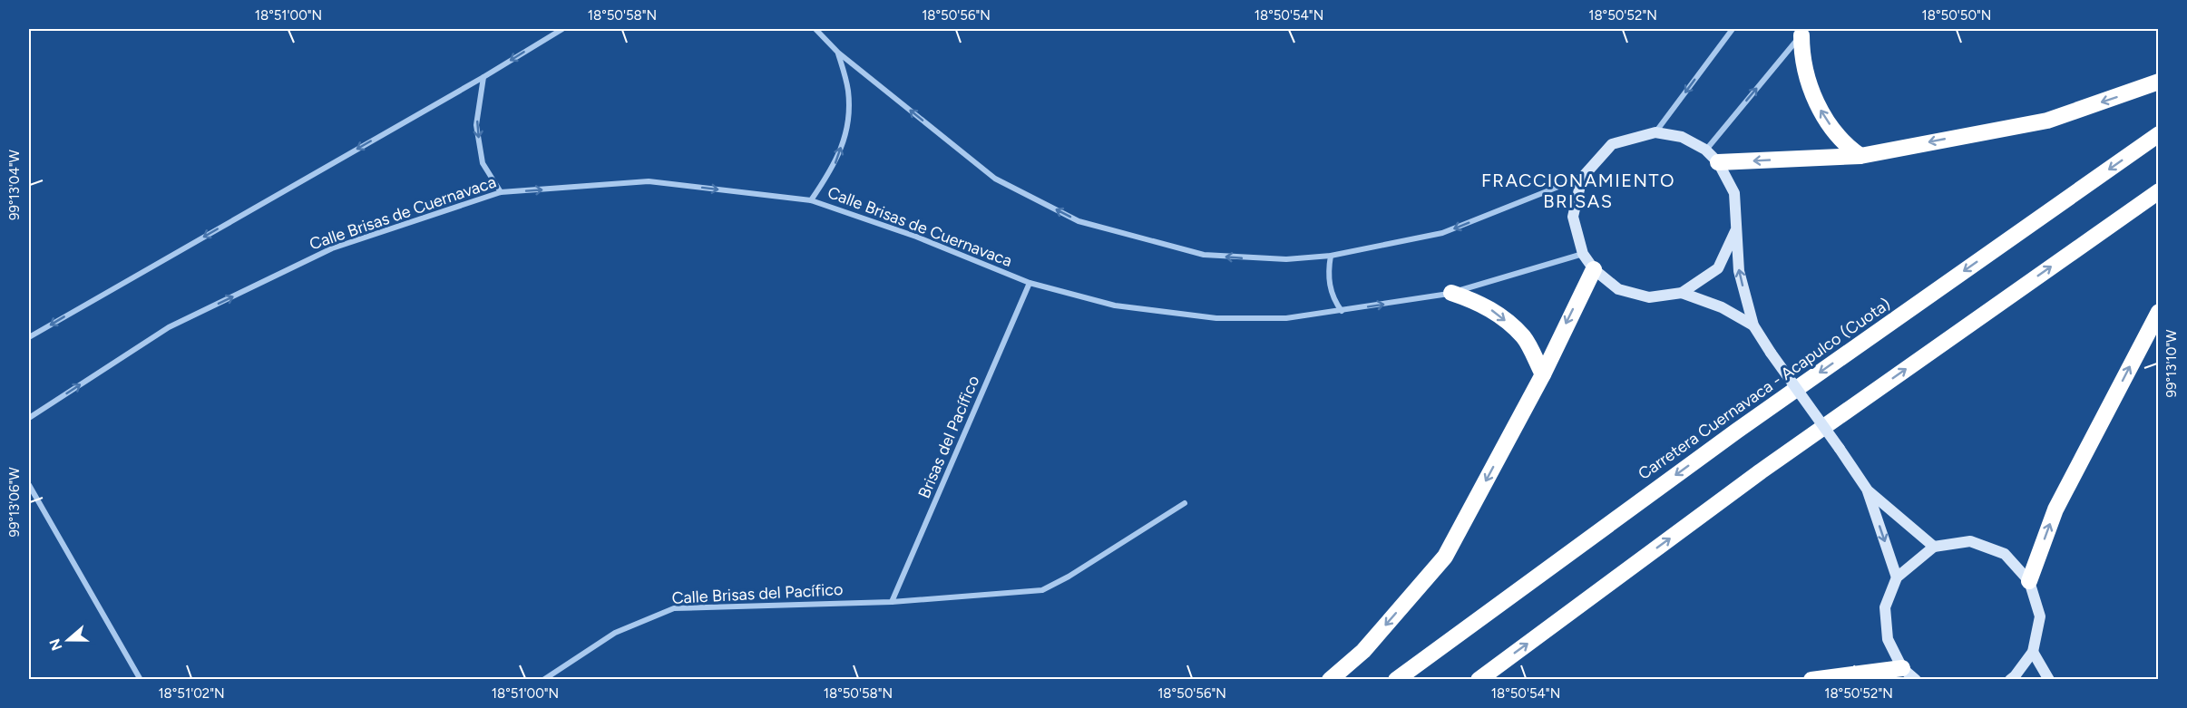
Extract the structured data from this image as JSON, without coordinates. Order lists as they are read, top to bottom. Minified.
{"streets":{"highway":["Carretera Cuernavaca - Acapulco (Cuota)"],"street":["Calle Brisas de Cuernavaca","Brisas del Pacífico","Calle Brisas del Pacífico"]},"crossings":[["Calle Brisas de Cuernavaca","Brisas del Pacífico"],["Brisas del Pacífico","Calle Brisas del Pacífico"]],"one_way":["Calle Brisas de Cuernavaca"],"districts":["FRACCIONAMIENTO BRISAS"],"north":"left","coordinates":["18°51'00\"N","18°50'58\"N","18°50'56\"N","18°50'54\"N","18°50'52\"N","18°50'50\"N","99°13'04\"W","99°13'10\"W","99°13'06\"W","18°51'02\"N"]}
